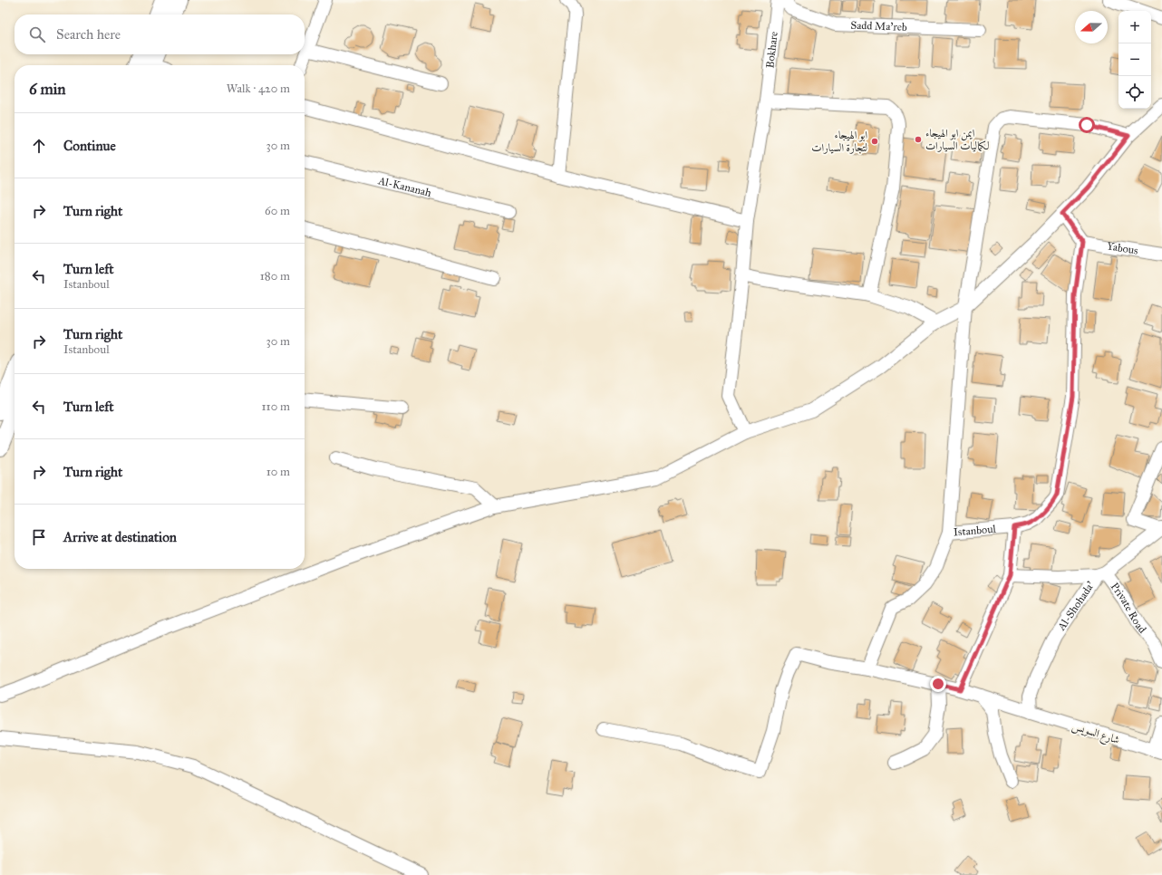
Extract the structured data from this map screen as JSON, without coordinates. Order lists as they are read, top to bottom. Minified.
{"streets":{"street":["Sadd Ma'reb","Bokhare","Al-Kananah","Yabous","Istanboul","Al-Shohada'","Private Road","شارع السويس"]},"crossings":[["Yabous","Istanboul"],["Istanboul","شارع السويس"],["Al-Shohada'","Private Road"],["Al-Shohada'","شارع السويس"]],"places":["ايمن ابو الهيجاء لكماليات السيارات","ابو الهيجاء لتجارة السيارات"],"north":"left","page":{"map_buttons":["+","−"],"search":"Search here","heading":["6 min","Walk · 420 m"],"list":[["Continue","30 m"],["Turn right","60 m"],["Turn left","Istanboul","180 m"],["Turn right","Istanboul","30 m"],["Turn left","110 m"],["Turn right","10 m"],"Arrive at destination"]}}
